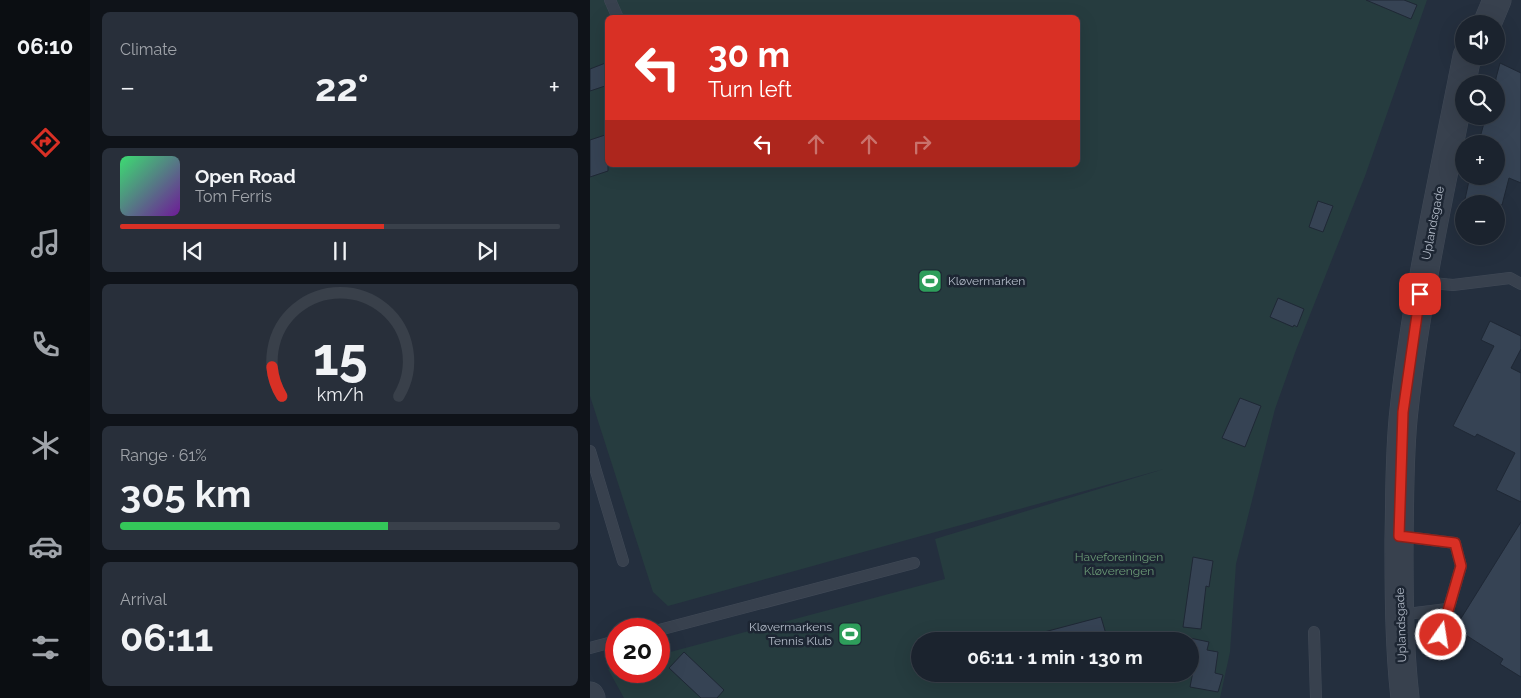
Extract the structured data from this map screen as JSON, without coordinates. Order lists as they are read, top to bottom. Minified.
{"streets":{"street":["Uplandsgade"]},"parks":["Haveforeningen Kløverengen"],"places":{"sports":["Kløvermarken","Kløvermarkens Tennis Klub"]},"page":{"tabs":"06:10","tile":["Climate",["Range · 61%","305 km"],["Arrival","06:11"]],"map_buttons":["+","−"],"turn":["30 m","Turn left"],"heat":["−","22°","+"],"song":["Open Road","Tom Ferris"],"limit":"20","trip":"06:11 · 1 min · 130 m","gauge":["15","km/h"]}}
